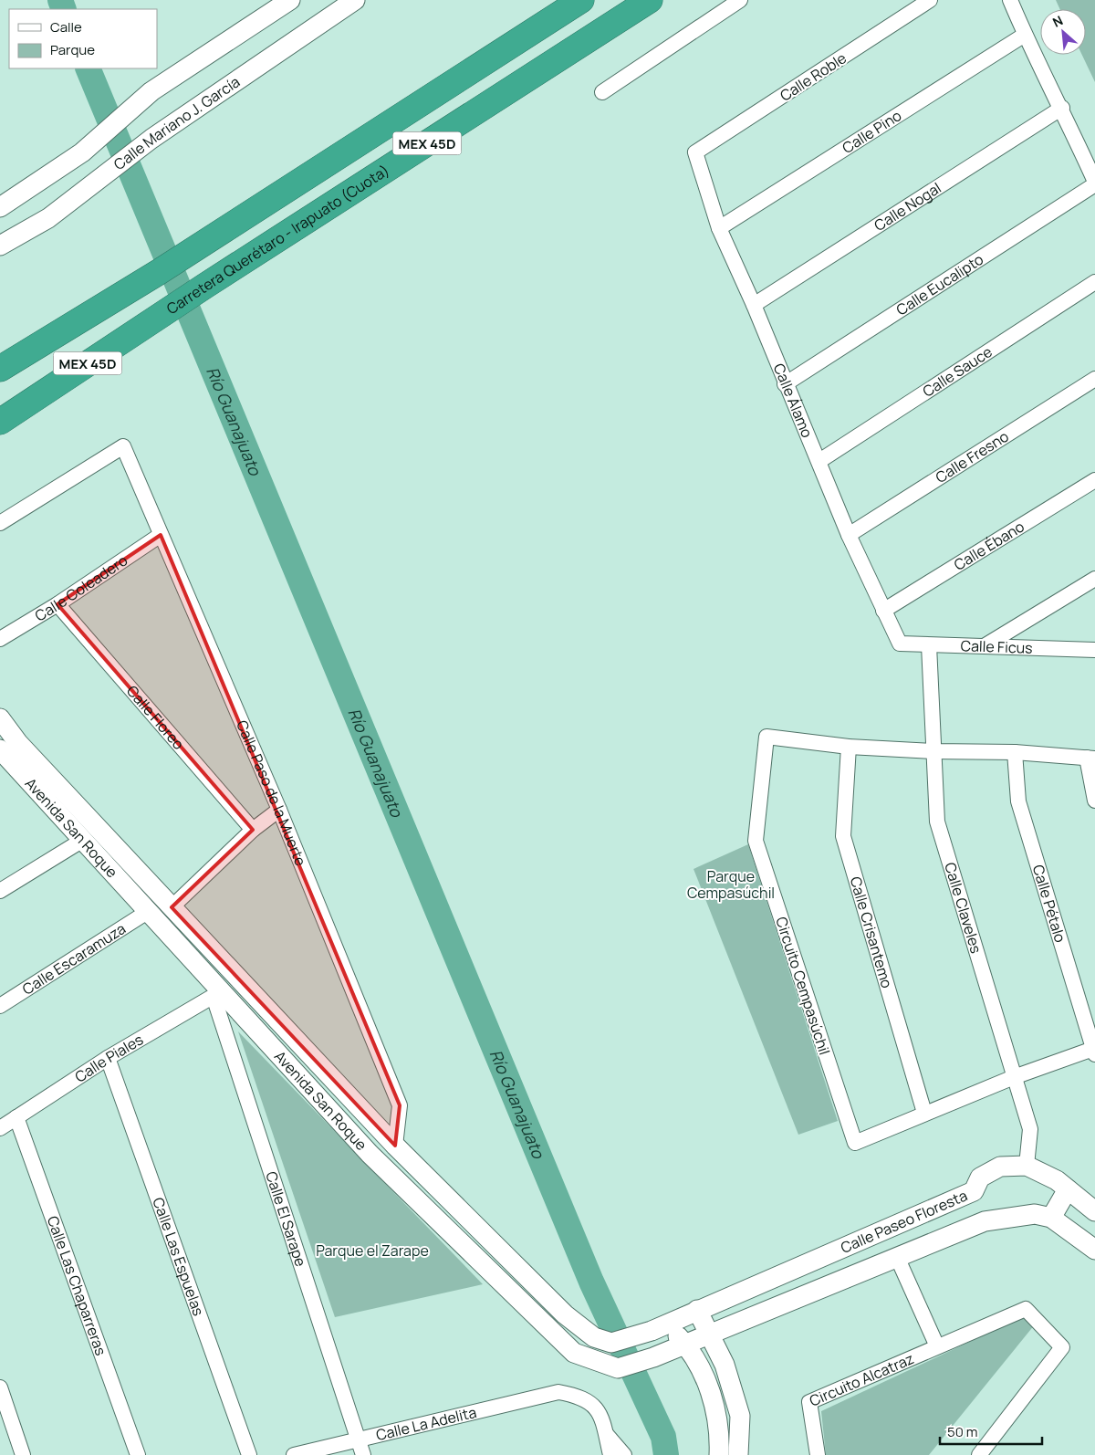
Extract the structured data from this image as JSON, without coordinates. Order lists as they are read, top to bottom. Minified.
{"streets":{"highway":["MEX 45D","Carretera Querétaro - Irapuato (Cuota)"],"street":["Calle Roble","Calle Mariano J. García","Calle Pino","Calle Nogal","Calle Eucalipto","Calle Sauce","Calle Álamo","Calle Fresno","Calle Ébano","Calle Coleadero","Calle Ficus","Calle Floreo","Calle Paso de la Muerte","Avenida San Roque","Calle Pétalo","Calle Claveles","Calle Crisantemo","Calle Escaramuza","Circuito Cempasúchil","Calle Piales","Calle El Sarape","Calle Paseo Floresta","Calle Las Espuelas","Calle Las Chaparreras","Circuito Alcatraz","Calle La Adelita"]},"crossings":[["Calle Roble","Calle Álamo"],["Calle Pino","Calle Álamo"],["Calle Nogal","Calle Álamo"],["Calle Eucalipto","Calle Álamo"],["Calle Sauce","Calle Álamo"],["Calle Álamo","Calle Fresno"],["Calle Álamo","Calle Ébano"],["Calle Álamo","Calle Ficus"],["Calle Coleadero","Calle Floreo"],["Calle Coleadero","Calle Paso de la Muerte"],["Calle Ficus","Calle Claveles"],["Calle Paso de la Muerte","Avenida San Roque"],["Avenida San Roque","Calle Escaramuza"],["Avenida San Roque","Calle Piales"],["Avenida San Roque","Calle El Sarape"],["Avenida San Roque","Calle Paseo Floresta"],["Calle Pétalo","Circuito Cempasúchil"],["Calle Claveles","Circuito Cempasúchil"],["Calle Claveles","Calle Paseo Floresta"],["Calle Crisantemo","Circuito Cempasúchil"],["Calle Piales","Calle El Sarape"],["Calle Piales","Calle Las Espuelas"],["Calle Piales","Calle Las Chaparreras"],["Calle El Sarape","Calle La Adelita"]],"water":["Río Guanajuato"],"parks":["Parque Cempasúchil","Parque el Zarape"],"legend":["Calle","Parque"],"scale_bar":"50 m","north":"top left"}
